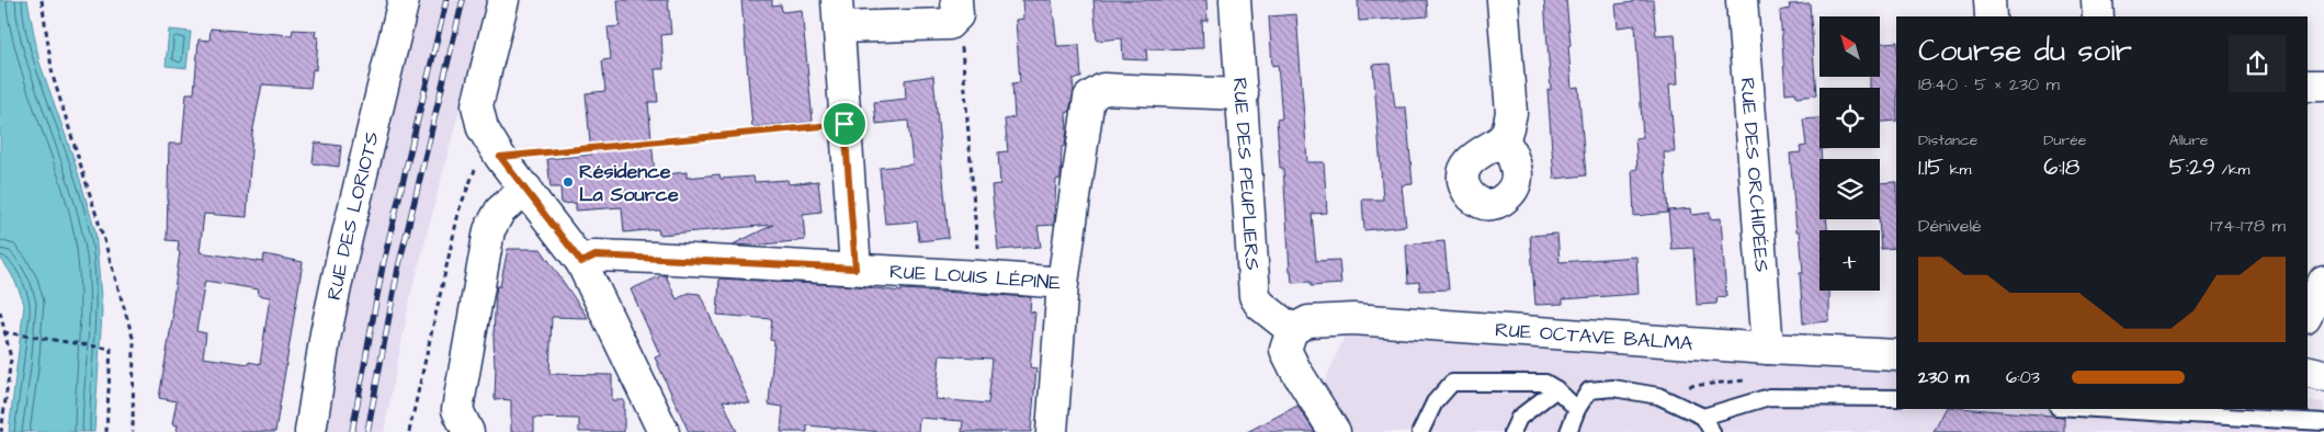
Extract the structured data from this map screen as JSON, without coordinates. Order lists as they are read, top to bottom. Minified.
{"streets":{"street":["RUE DES PEUPLIERS","RUE DES ORCHIDÉES","RUE DES LORIOTS","RUE LOUIS LÉPINE","RUE OCTAVE BALMA"]},"crossings":[["RUE DES PEUPLIERS","RUE LOUIS LÉPINE"],["RUE DES PEUPLIERS","RUE OCTAVE BALMA"],["RUE DES ORCHIDÉES","RUE OCTAVE BALMA"]],"places":["Résidence La Source"],"north":"top left","page":{"map_buttons":"+","heading":["Course du soir","18:40 · 5 × 230 m"],"stats":[["Distance","1.15 km"],["Durée","6:18"],["Allure","5:29 /km"]],"chart":["Dénivelé","174–178 m"],"list":[{"name":"230 m","note":"6:03"}]}}
